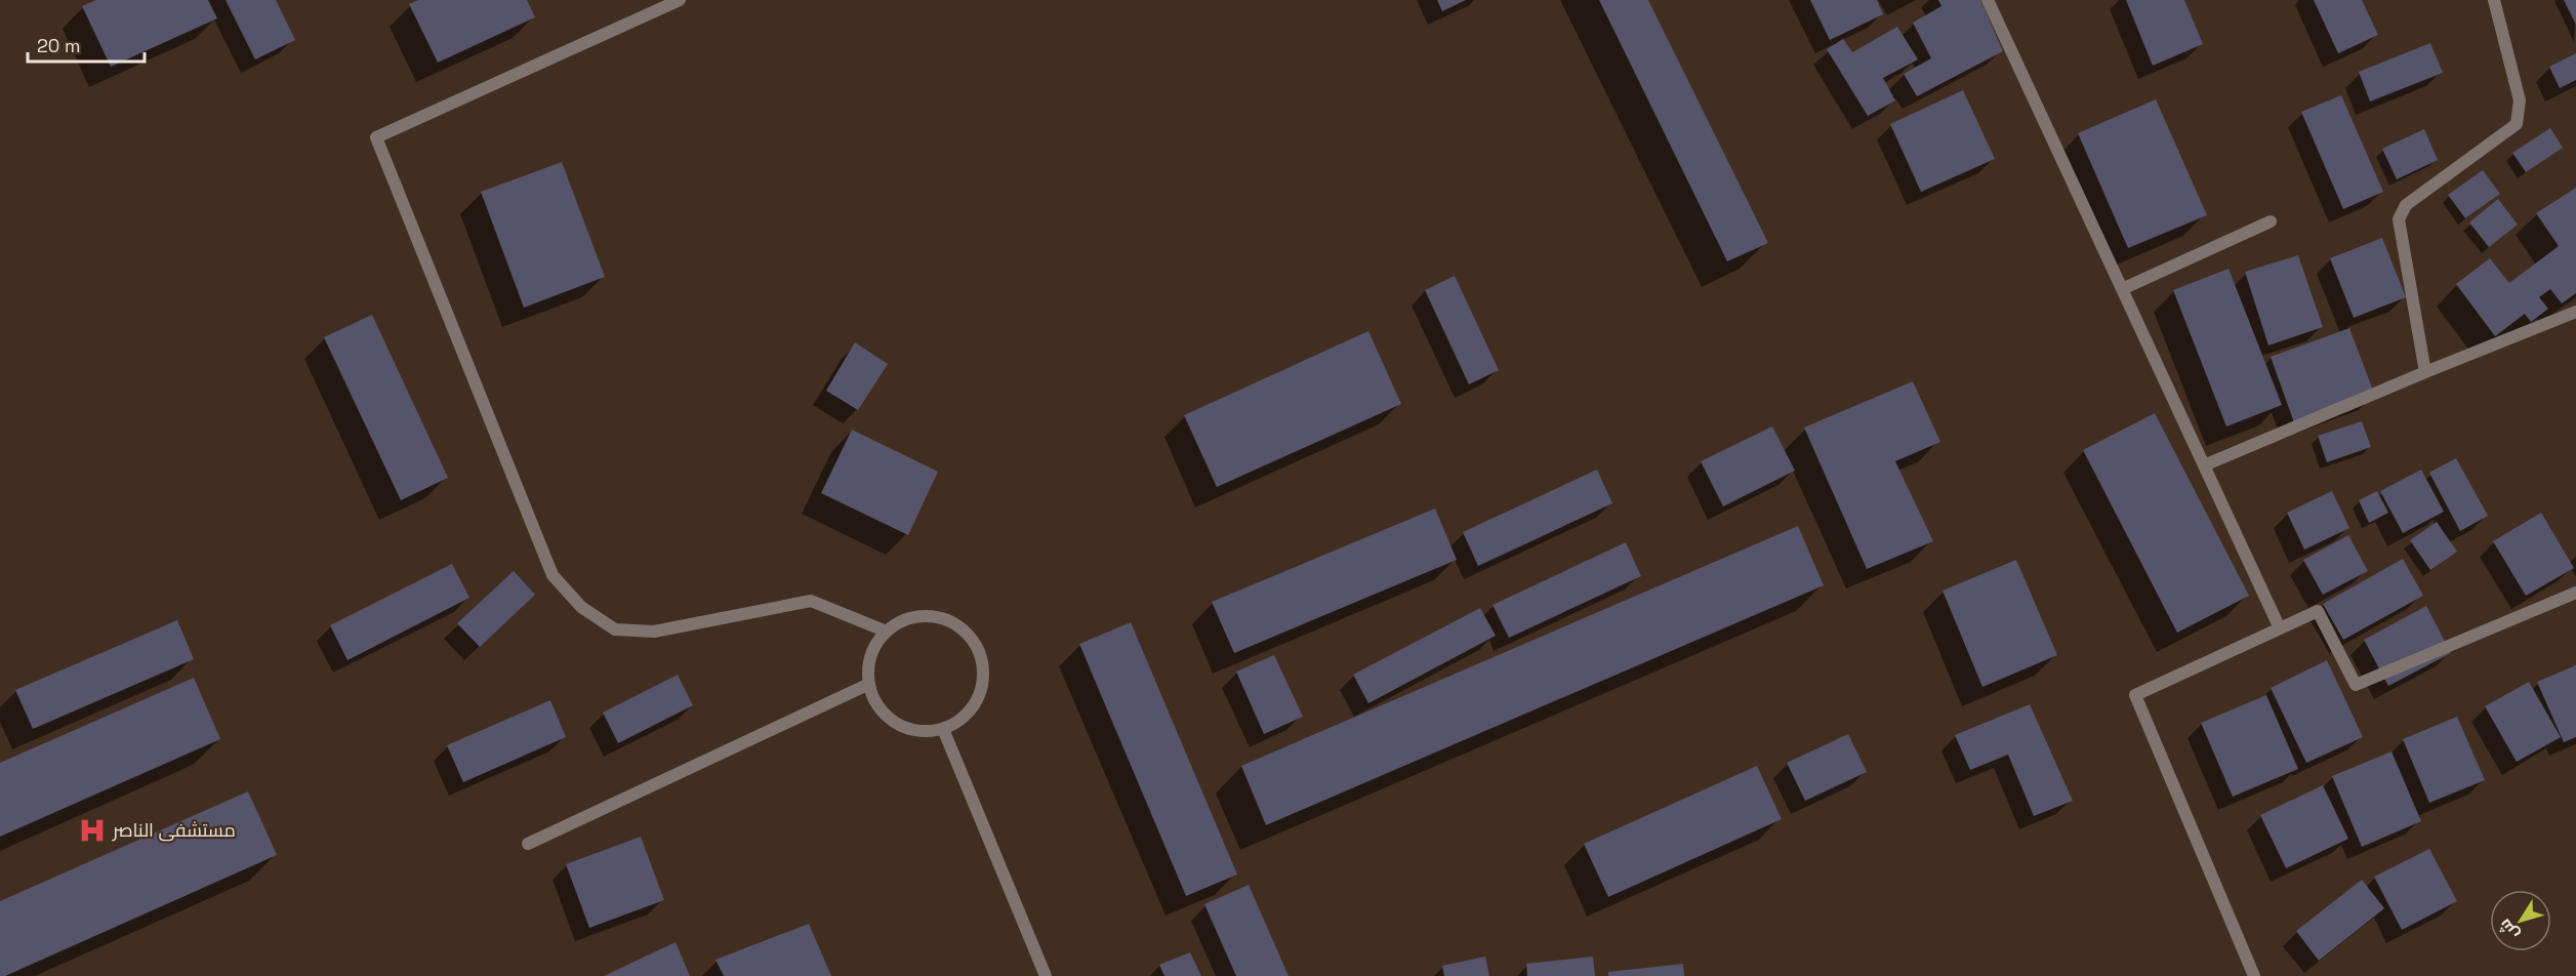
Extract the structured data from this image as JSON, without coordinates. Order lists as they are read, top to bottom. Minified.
{"places":{"hospital":["مستشفى الناصر"]},"scale_bar":"20 m","north":"bottom left"}
